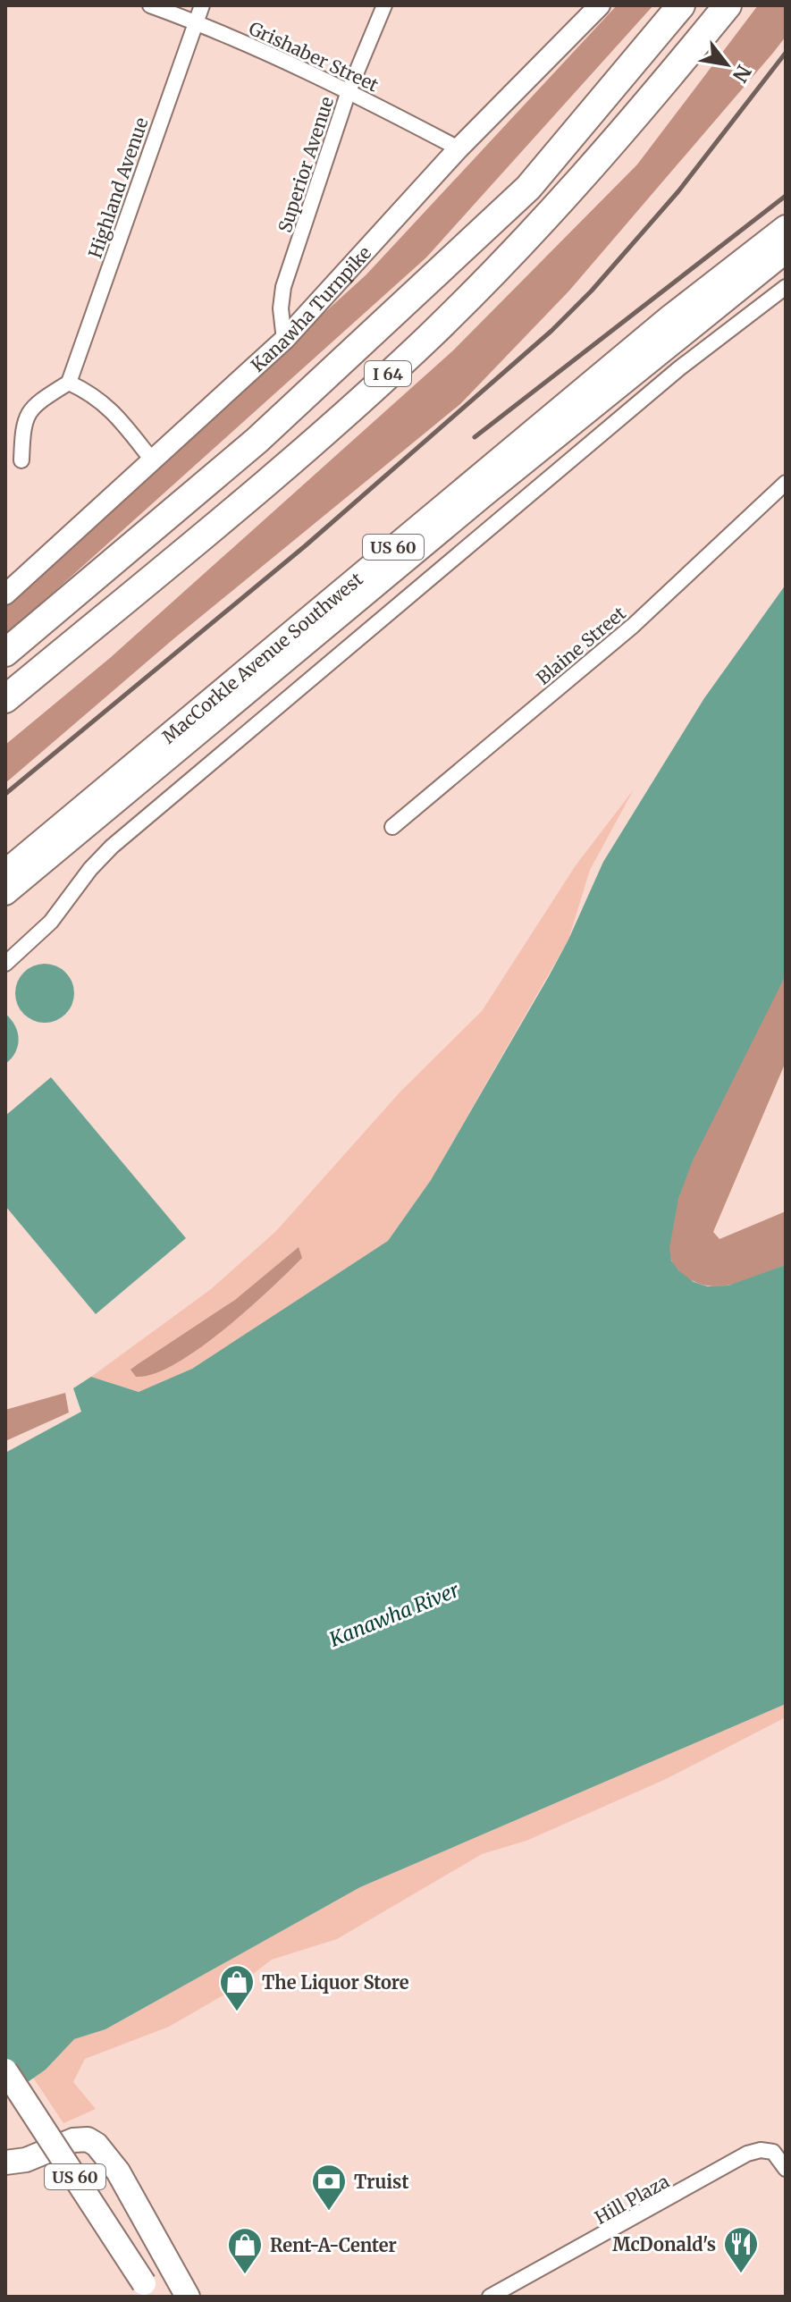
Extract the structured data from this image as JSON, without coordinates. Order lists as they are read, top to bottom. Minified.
{"streets":{"highway":["I 64"],"main road":["Kanawha Turnpike","US 60","MacCorkle Avenue Southwest"],"street":["Grishaber Street","Superior Avenue","Highland Avenue","Blaine Street","Hill Plaza"]},"crossings":[["Grishaber Street","Superior Avenue"],["Grishaber Street","Highland Avenue"],["Grishaber Street","Kanawha Turnpike"],["Superior Avenue","Kanawha Turnpike"]],"water":["Kanawha River"],"places":{"shop":["The Liquor Store","Rent-A-Center"],"bank":["Truist"],"restaurant":["McDonald's"]},"north":"bottom right"}
